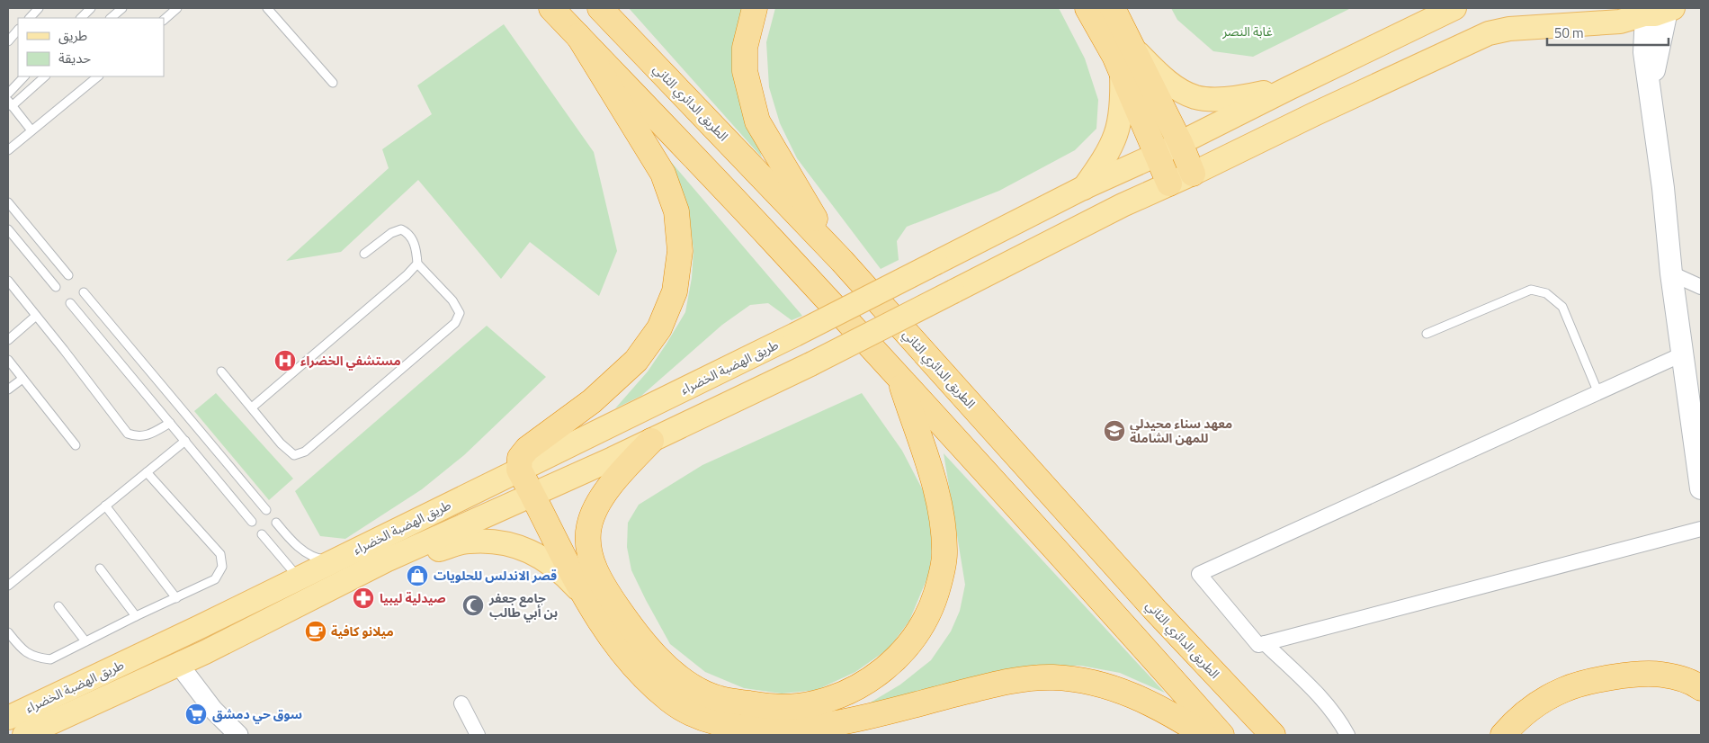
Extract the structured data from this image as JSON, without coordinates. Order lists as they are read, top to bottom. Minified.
{"streets":{"highway":["الطريق الدائري الثاني"],"main road":["طريق الهضبة الخضراء"]},"parks":["غابة النصر"],"places":{"hospital":["مستشفي الخضراء"],"school or university":["معهد سناء محيدلي للمهن الشاملة"],"shop":["قصر الاندلس للحلويات"],"pharmacy":["صيدلية ليبيا"],"mosque":["جامع جعفر بن أبي طالب"],"cafe":["ميلانو كافية"],"supermarket":["سوق حي دمشق"]},"legend":["طريق","حديقة"],"scale_bar":"50 m"}
